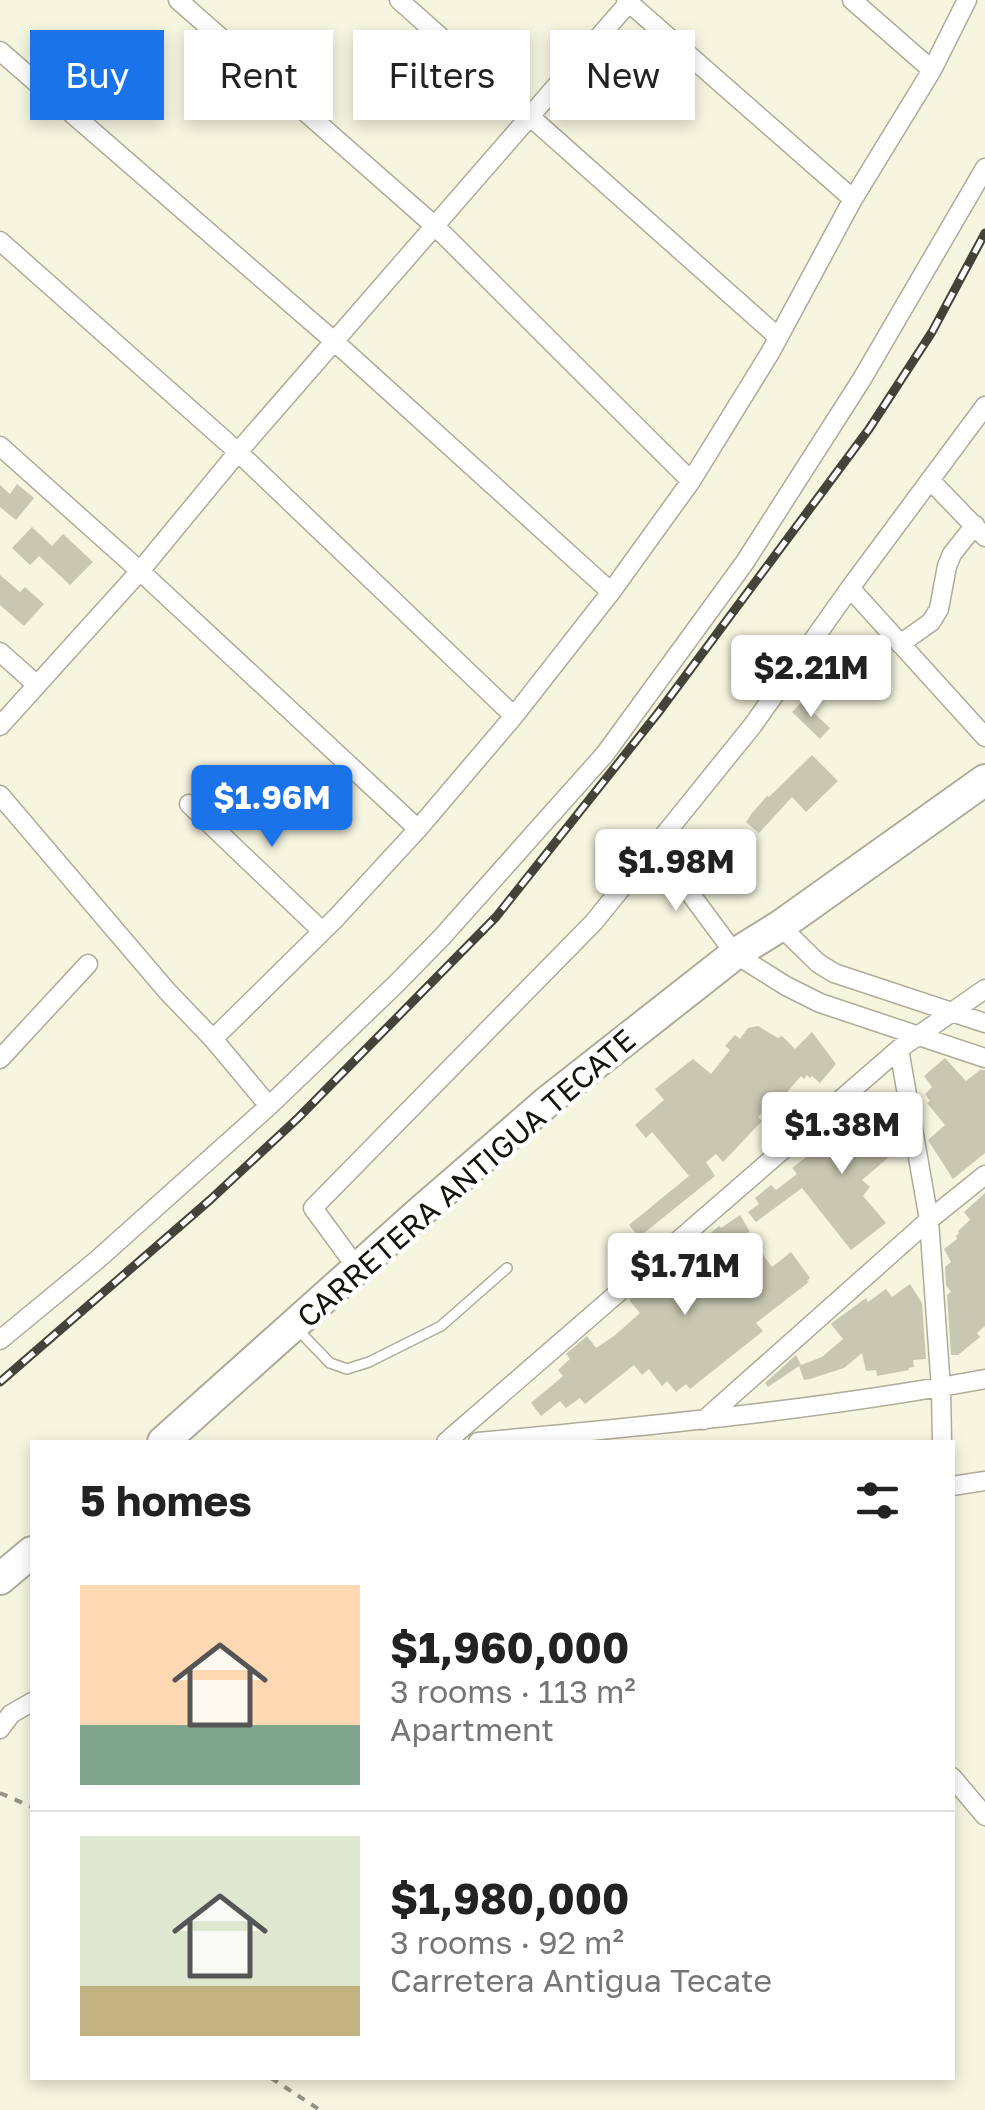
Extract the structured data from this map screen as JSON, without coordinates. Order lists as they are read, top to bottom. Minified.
{"streets":{"main road":["CARRETERA ANTIGUA TECATE"]},"page":{"chip":["Buy","Rent","Filters","New"],"price":["$2.21M","$1.96M","$1.98M","$1.38M","$1.71M"],"heading":"5 homes","list":[{"name":"$1,960,000","note":"3 rooms · 113 m² · Apartment"},{"name":"$1,980,000","note":"3 rooms · 92 m² · Carretera Antigua Tecate"}]}}
